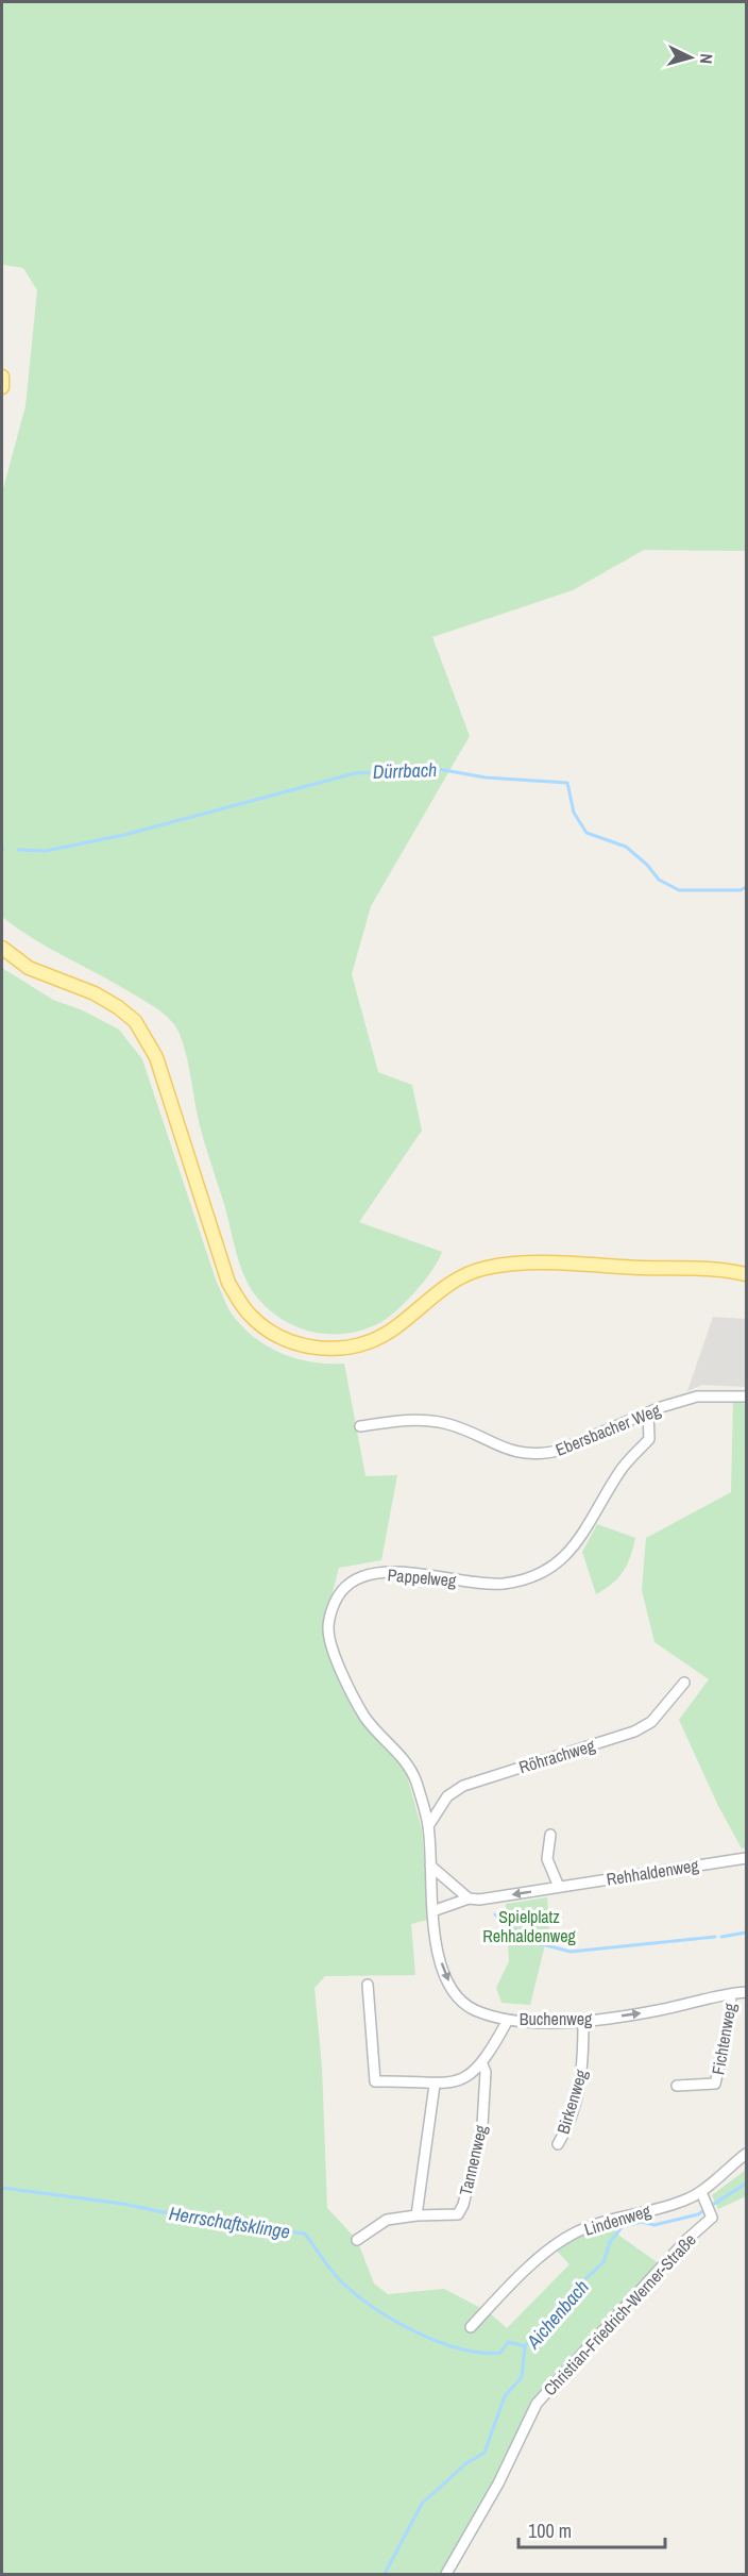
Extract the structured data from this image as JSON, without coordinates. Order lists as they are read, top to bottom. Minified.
{"streets":{"street":["Ebersbacher Weg","Pappelweg","Röhrachweg","Rehhaldenweg","Buchenweg","Fichtenweg","Birkenweg","Tannenweg","Lindenweg","Christian-Friedrich-Werner-Straße"]},"crossings":[["Ebersbacher Weg","Pappelweg"],["Pappelweg","Röhrachweg"],["Pappelweg","Rehhaldenweg"],["Pappelweg","Buchenweg"],["Rehhaldenweg","Buchenweg"],["Buchenweg","Fichtenweg"],["Buchenweg","Birkenweg"],["Lindenweg","Christian-Friedrich-Werner-Straße"]],"one_way":["Buchenweg"],"water":["Dürrbach","Herrschaftsklinge","Aichenbach"],"parks":["Spielplatz Rehhaldenweg"],"scale_bar":"100 m","north":"right"}
